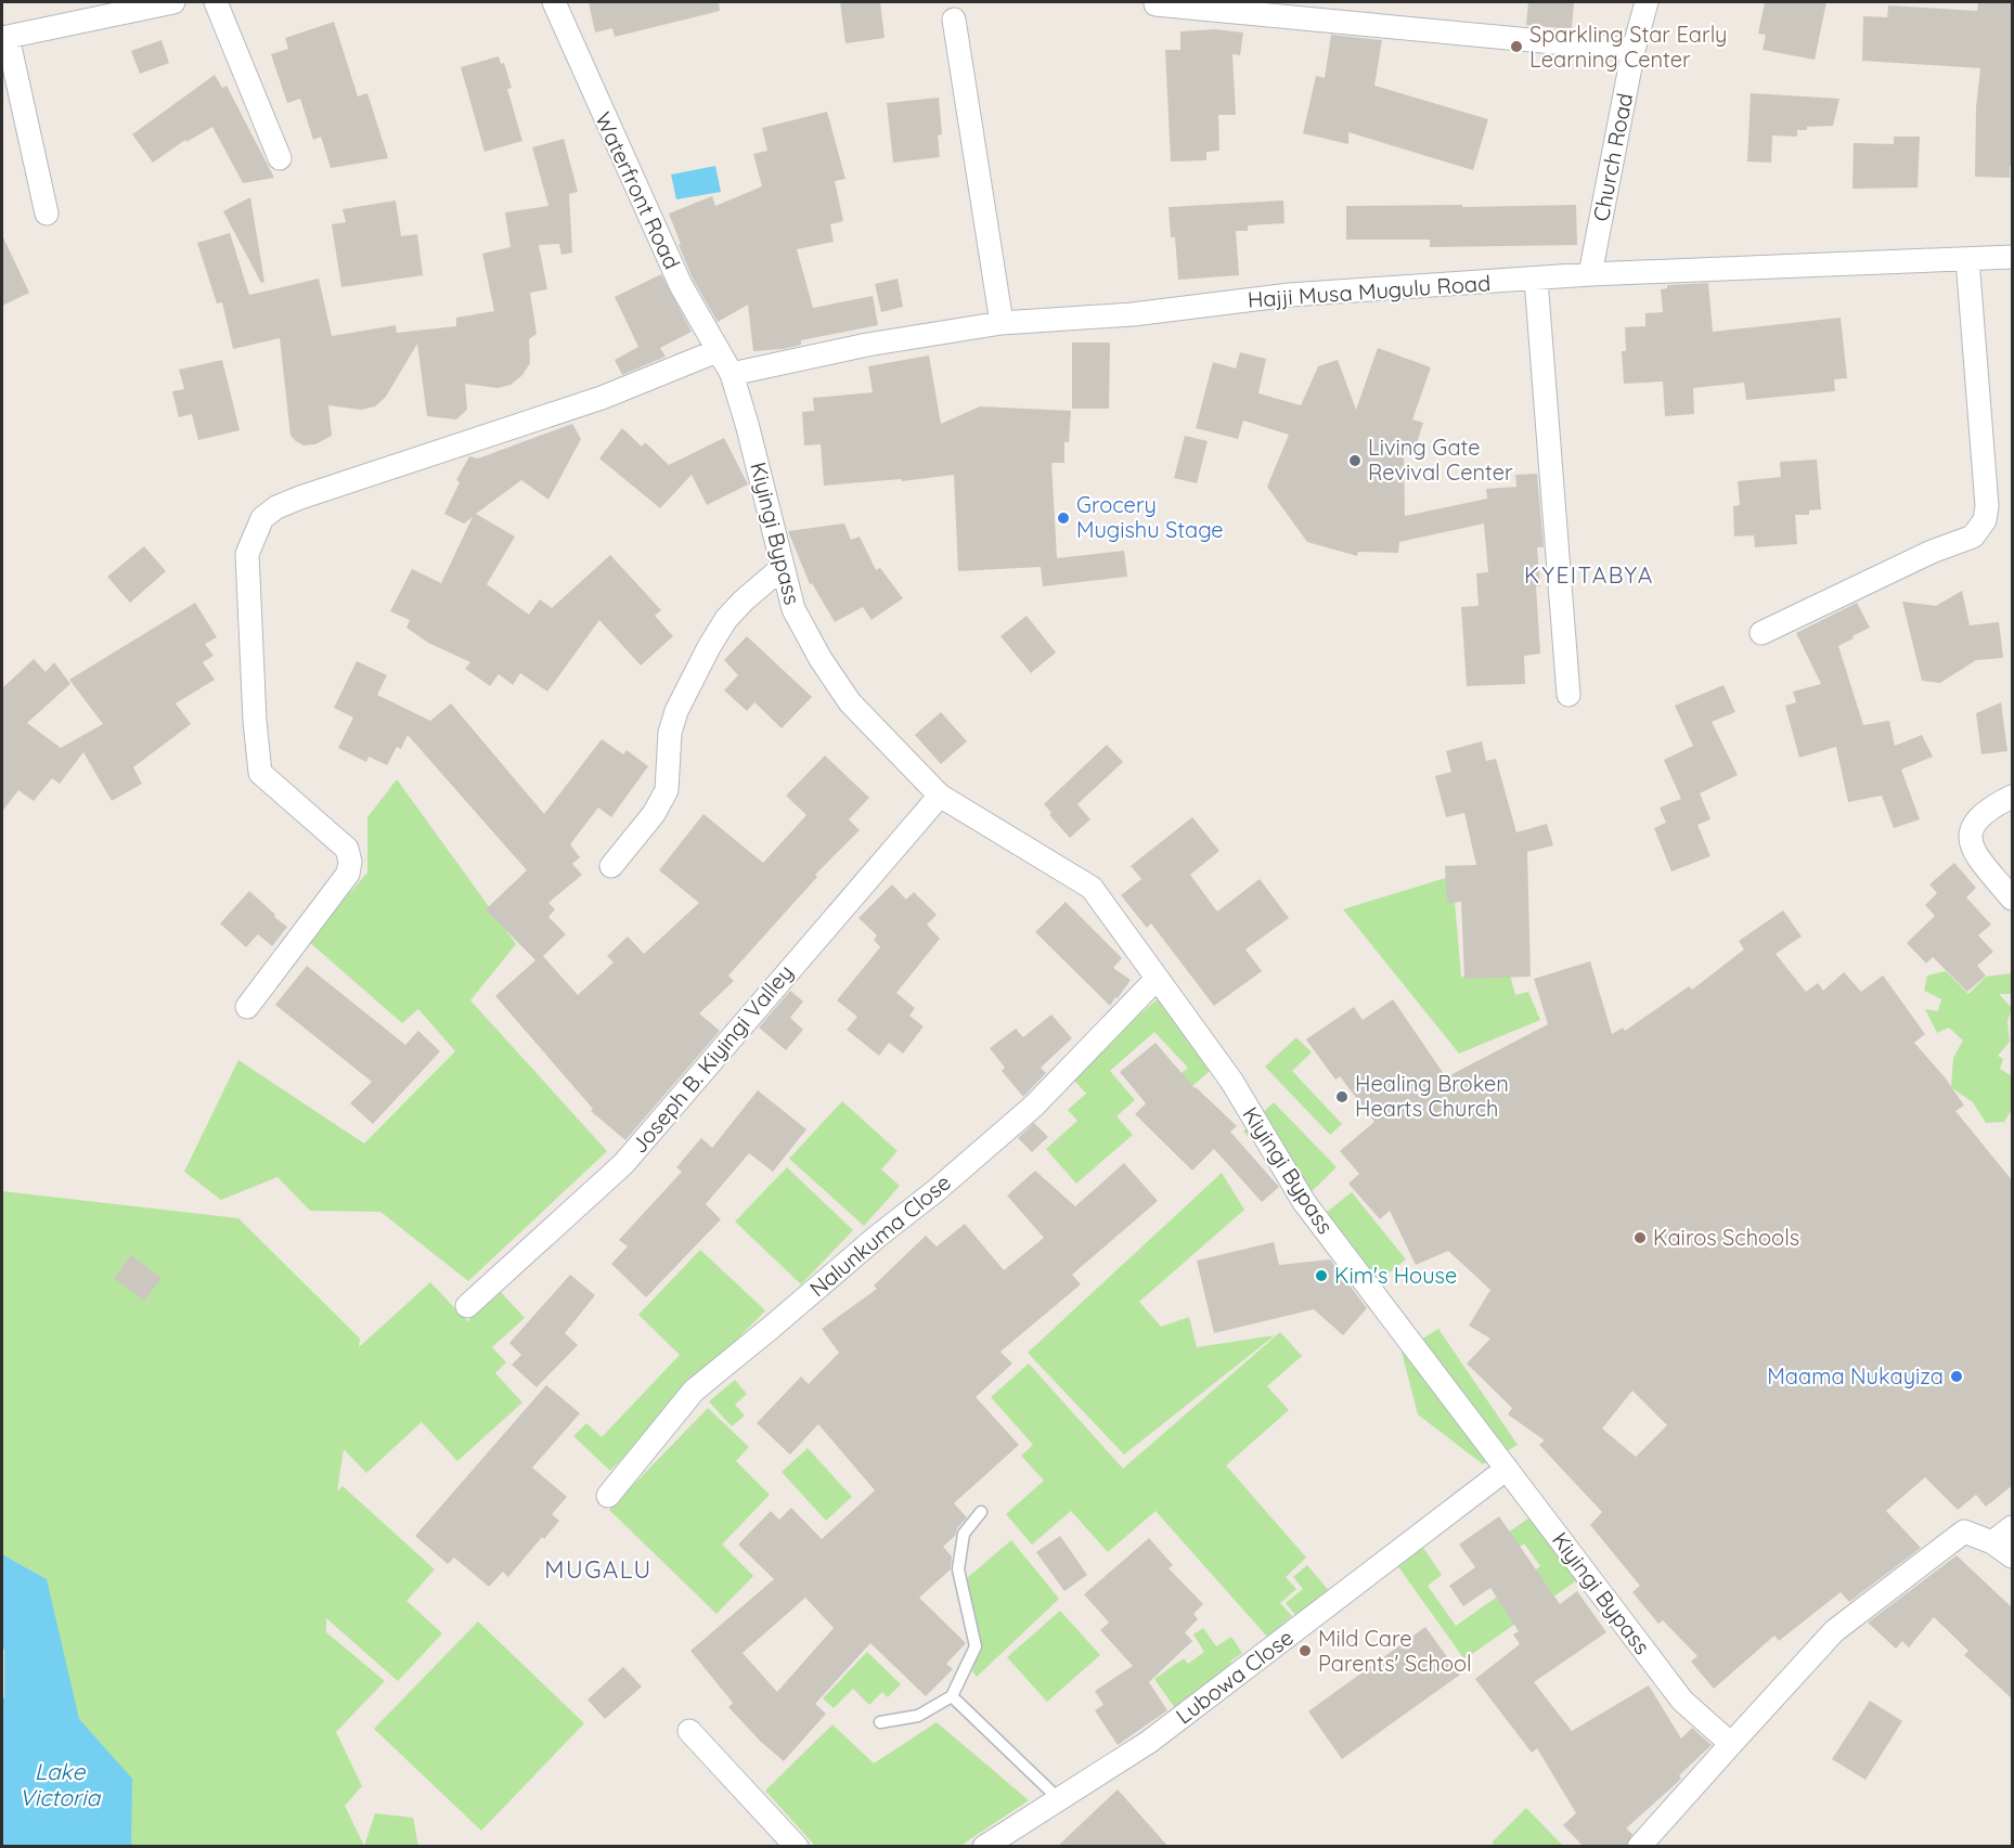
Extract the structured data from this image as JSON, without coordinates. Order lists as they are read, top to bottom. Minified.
{"streets":{"street":["Church Road","Waterfront Road","Hajji Musa Mugulu Road","Kiyingi Bypass","Joseph B. Kiyingi Valley","Nalunkuma Close","Lubowa Close"]},"crossings":[["Church Road","Hajji Musa Mugulu Road"],["Waterfront Road","Hajji Musa Mugulu Road"],["Waterfront Road","Kiyingi Bypass"],["Hajji Musa Mugulu Road","Kiyingi Bypass"],["Kiyingi Bypass","Joseph B. Kiyingi Valley"],["Kiyingi Bypass","Nalunkuma Close"],["Kiyingi Bypass","Lubowa Close"]],"districts":["KYEITABYA","MUGALU"],"water":["Lake Victoria"],"places":["Sparkling Star Early Learning Center","Living Gate Revival Center","Grocery Mugishu Stage","Healing Broken Hearts Church","Kairos Schools","Kim's House","Maama Nukayiza","Mild Care Parents' School"]}
